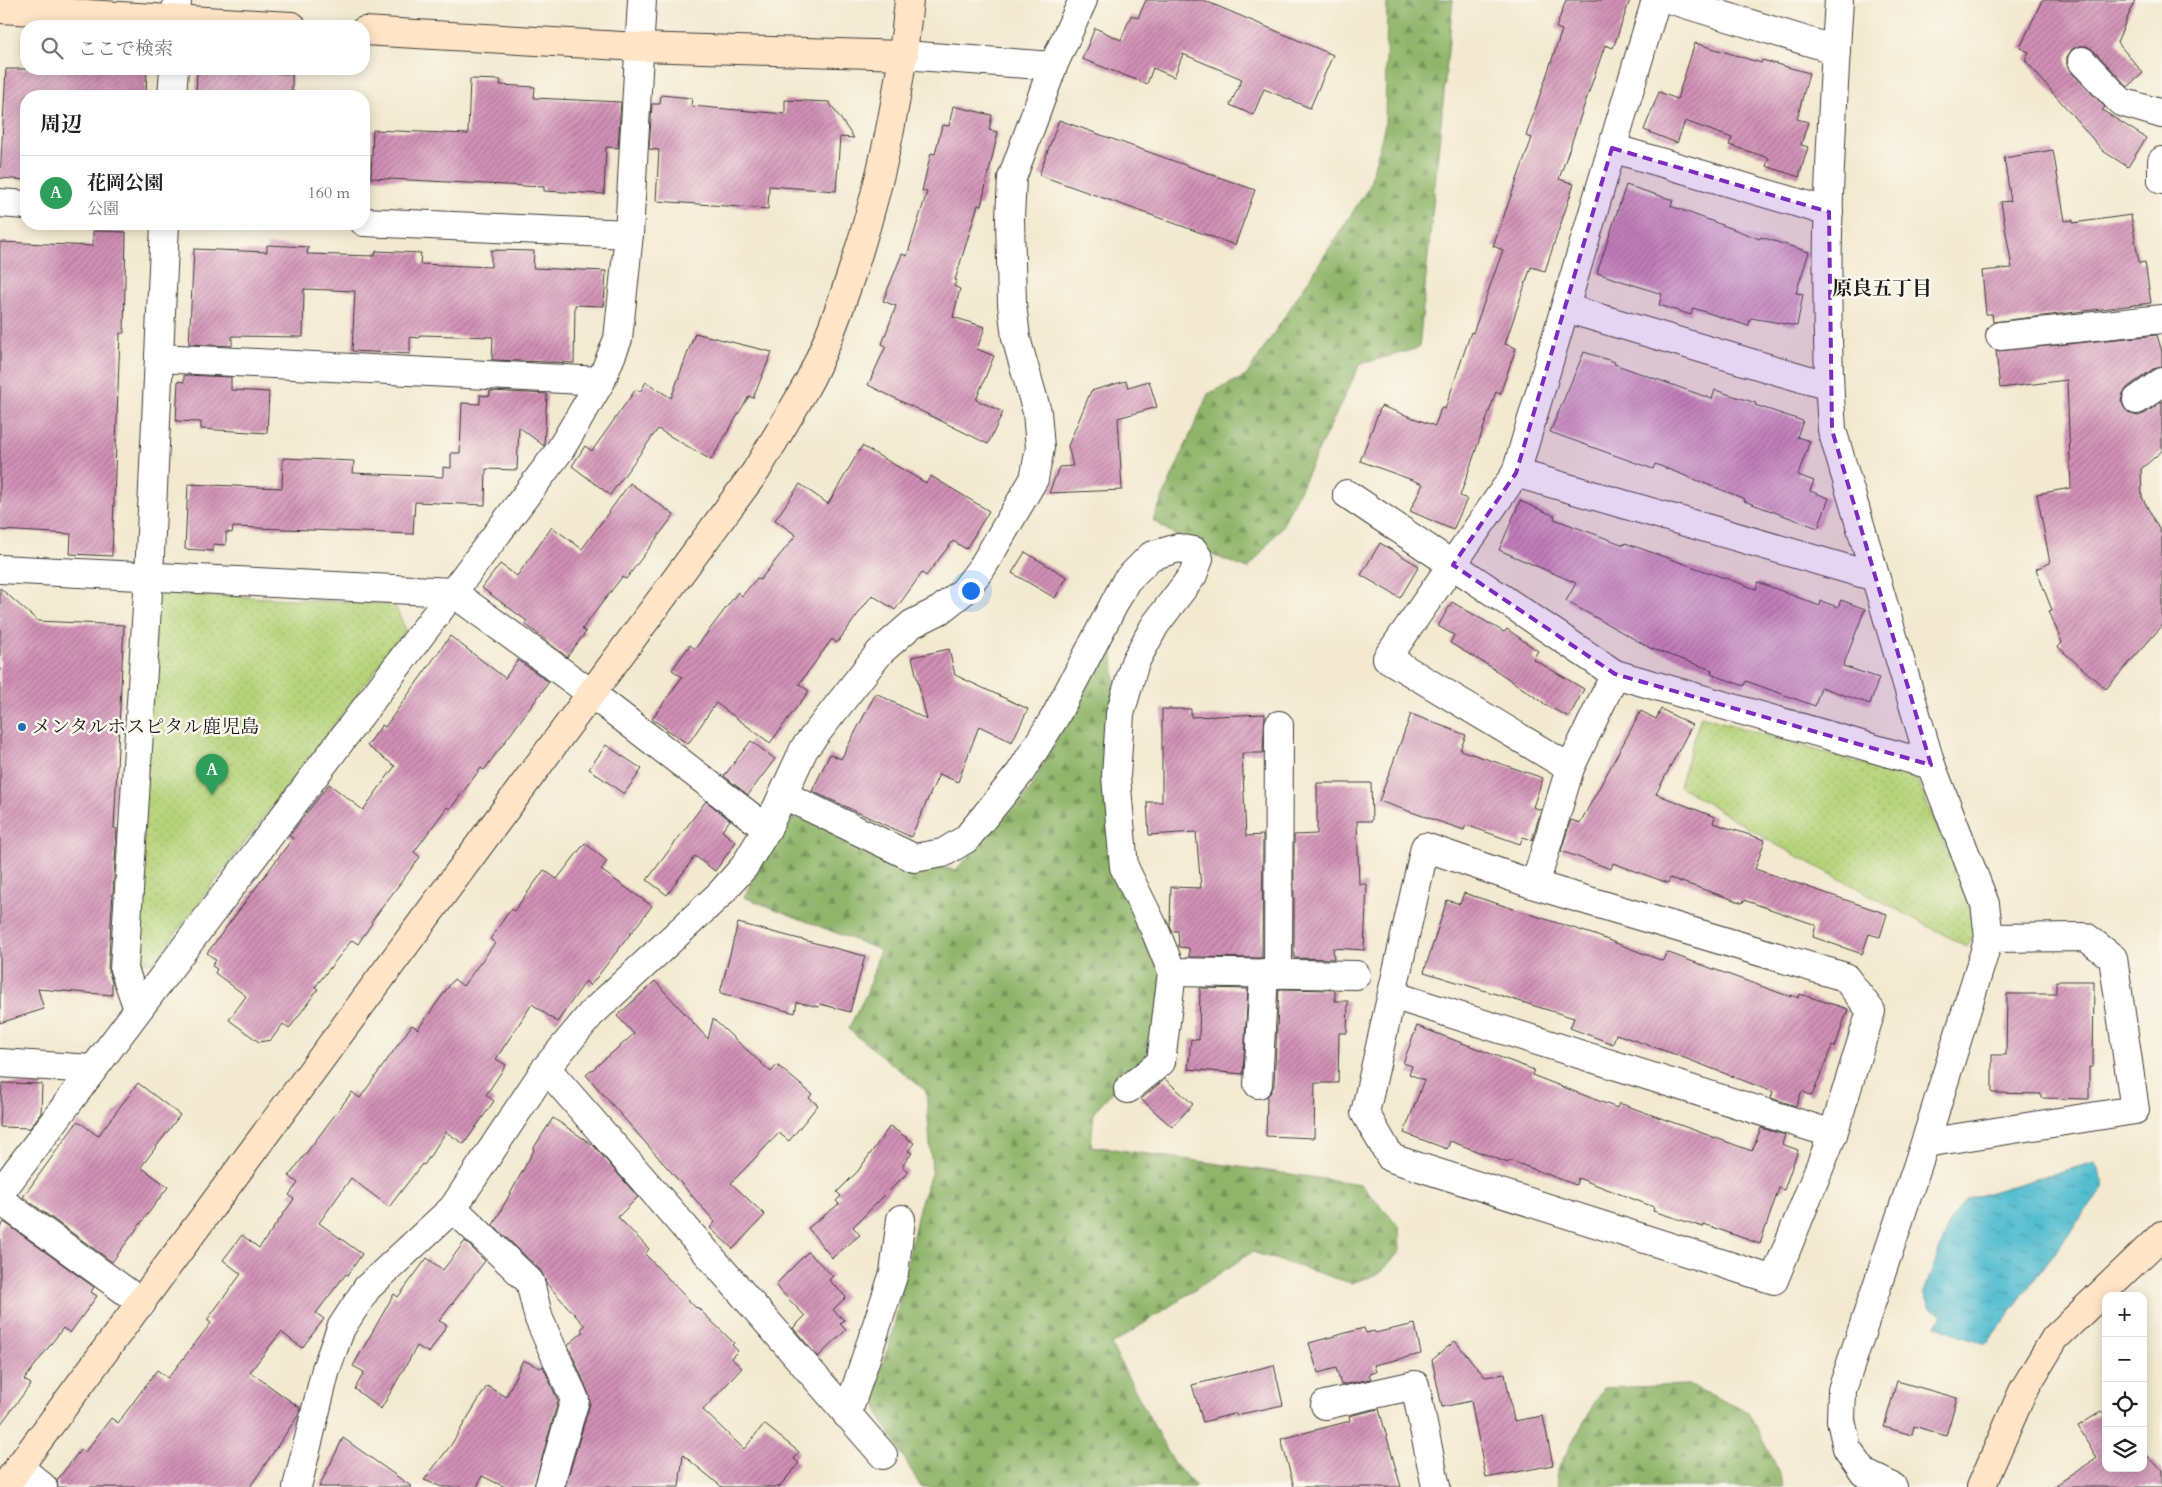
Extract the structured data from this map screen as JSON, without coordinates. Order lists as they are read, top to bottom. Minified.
{"districts":["原良五丁目"],"places":["メンタルホスピタル鹿児島"],"page":{"search":"ここで検索","heading":"周辺","list":[{"mark":"A","name":"花岡公園","note":"公園","value":"160 m"}],"pins":"A","map_buttons":["+","−"]}}
